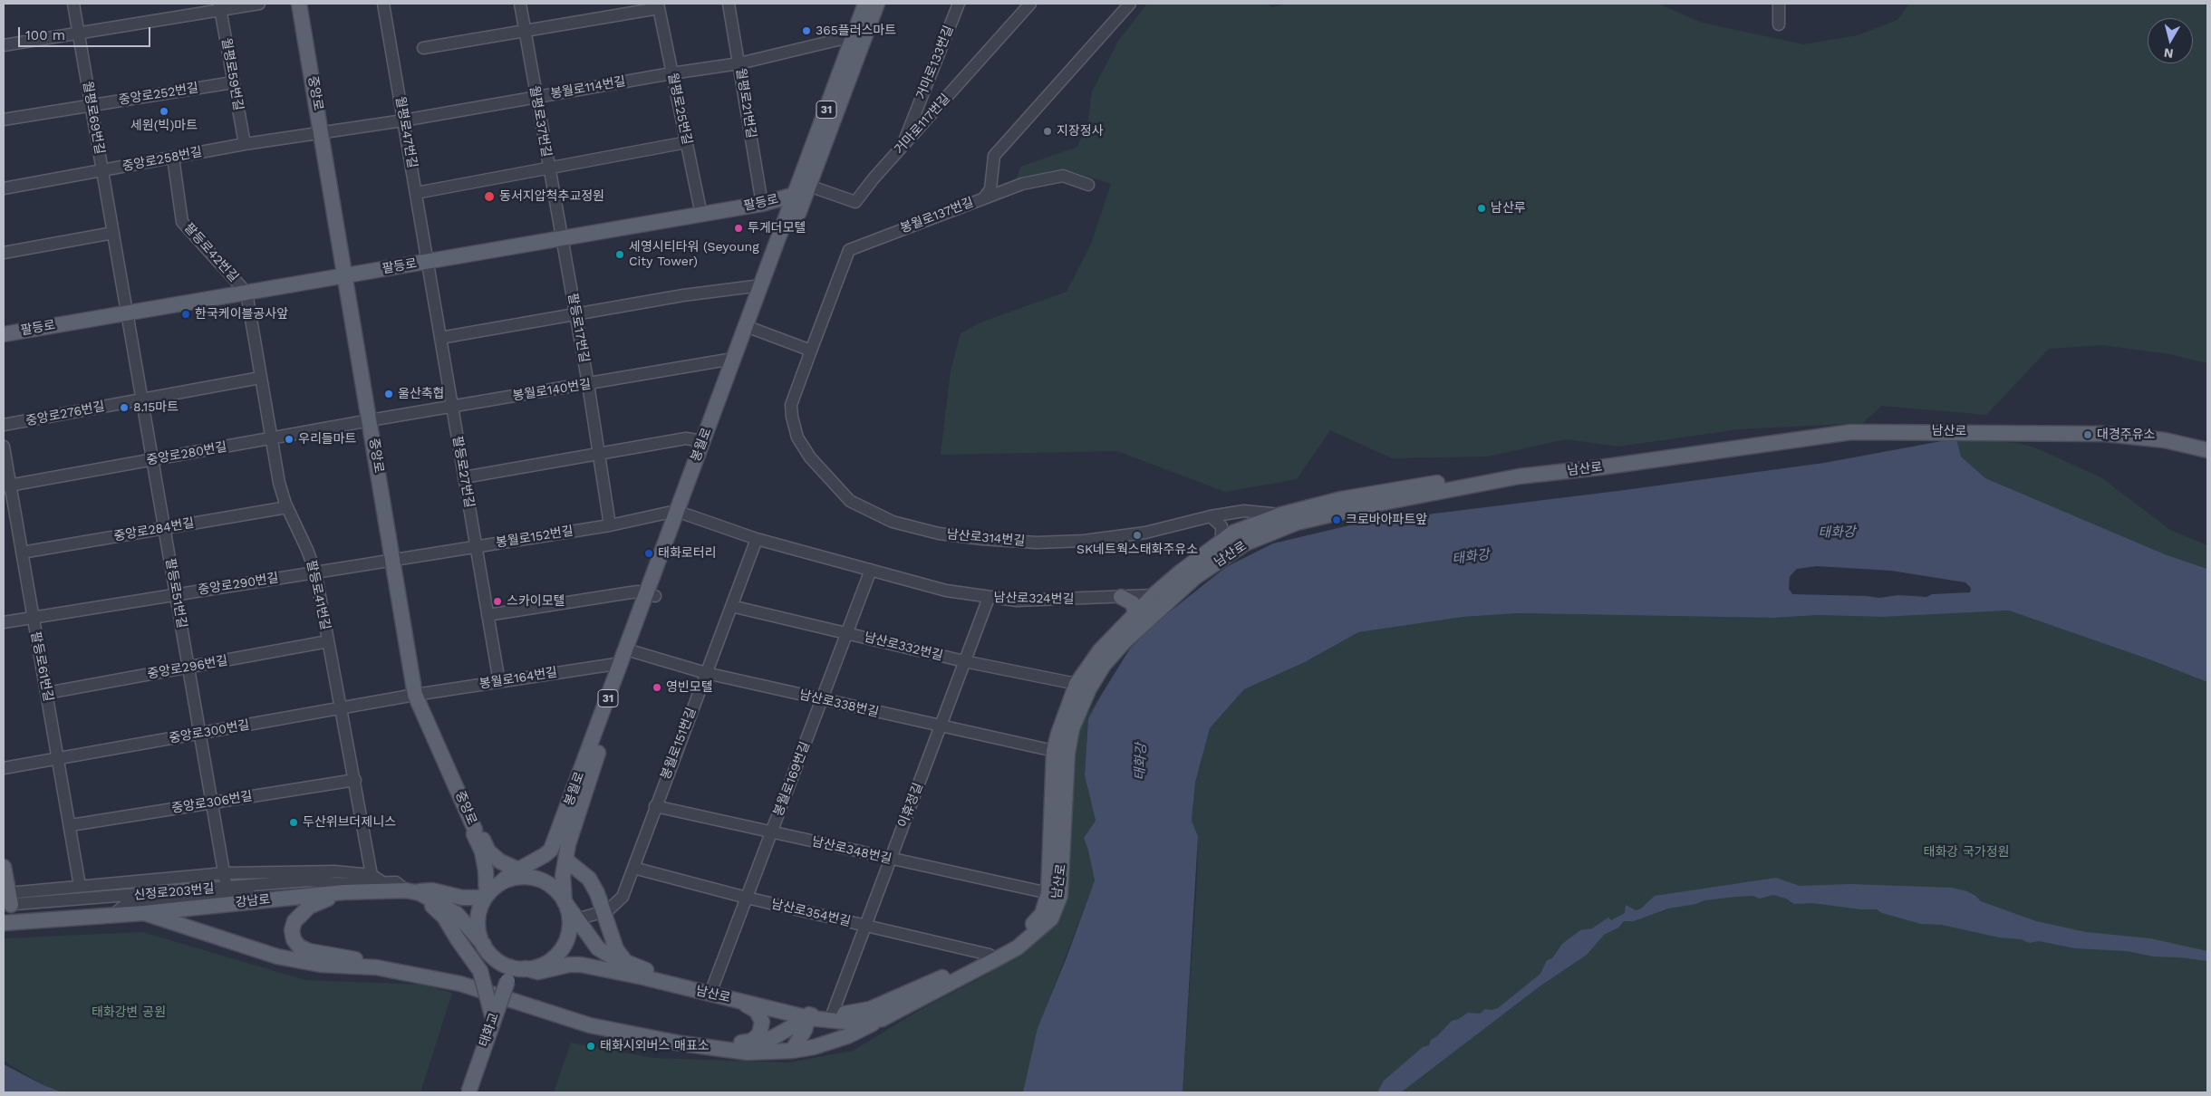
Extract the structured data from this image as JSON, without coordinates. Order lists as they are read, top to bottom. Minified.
{"streets":{"main road":["중앙로","31","팔등로","남산로","봉월로","강남로","태화교"],"street":["거마로133번길","월평로59번길","봉월로114번길","중앙로252번길","월평로21번길","월평로25번길","월평로69번길","월평로37번길","거마로117번길","월평로47번길","중앙로258번길","봉월로137번길","팔등로42번길","팔등로17번길","봉월로140번길","중앙로276번길","중앙로280번길","팔등로27번길","중앙로284번길","봉월로152번길","남산로314번길","중앙로290번길","팔등로51번길","팔등로41번길","남산로324번길","남산로332번길","팔등로61번길","중앙로296번길","봉월로164번길","남산로338번길","중앙로300번길","봉월로151번길","봉월로169번길","중앙로306번길","이휴정길","남산로348번길","신정로203번길","남산로354번길"]},"crossings":[["거마로133번길","거마로117번길"],["월평로59번길","중앙로252번길"],["월평로59번길","중앙로258번길"],["봉월로114번길","중앙로"],["봉월로114번길","월평로21번길"],["봉월로114번길","월평로25번길"],["봉월로114번길","월평로37번길"],["봉월로114번길","월평로47번길"],["봉월로114번길","중앙로258번길"],["봉월로114번길","봉월로"],["중앙로","중앙로258번길"],["중앙로","팔등로"],["중앙로","봉월로140번길"],["중앙로","남산로"],["중앙로","봉월로"],["중앙로","중앙로280번길"],["중앙로","봉월로152번길"],["중앙로","중앙로290번길"],["중앙로","봉월로164번길"],["중앙로","중앙로300번길"],["중앙로","봉월로151번길"],["중앙로","강남로"],["중앙로","태화교"],["중앙로252번길","월평로69번길"],["월평로21번길","팔등로"],["월평로25번길","팔등로"],["월평로69번길","중앙로258번길"],["월평로69번길","팔등로"],["월평로69번길","팔등로51번길"],["월평로37번길","팔등로"],["월평로37번길","팔등로17번길"],["거마로117번길","팔등로"],["거마로117번길","봉월로"],["월평로47번길","팔등로"],["월평로47번길","팔등로27번길"],["중앙로258번길","팔등로42번길"],["팔등로","팔등로42번길"],["팔등로","팔등로17번길"],["팔등로","봉월로"],["팔등로","팔등로27번길"],["팔등로","팔등로51번길"],["팔등로","팔등로41번길"],["봉월로137번길","남산로314번길"],["팔등로42번길","팔등로41번길"],["팔등로17번길","봉월로140번길"],["팔등로17번길","봉월로152번길"],["봉월로140번길","봉월로"],["봉월로140번길","중앙로280번길"],["봉월로140번길","팔등로27번길"],["중앙로276번길","팔등로51번길"],["중앙로276번길","팔등로41번길"],["남산로","봉월로"],["남산로","남산로314번길"],["남산로","남산로324번길"],["남산로","남산로332번길"],["남산로","남산로338번길"],["남산로","봉월로151번길"],["남산로","봉월로169번길"],["남산로","이휴정길"],["남산로","남산로348번길"],["남산로","강남로"],["남산로","남산로354번길"],["남산로","태화교"],["봉월로","봉월로152번길"],["봉월로","봉월로164번길"],["봉월로","남산로338번길"],["봉월로","봉월로151번길"],["봉월로","강남로"],["봉월로","태화교"],["중앙로280번길","팔등로51번길"],["중앙로280번길","팔등로41번길"],["중앙로280번길","팔등로61번길"],["팔등로27번길","봉월로152번길"],["팔등로27번길","봉월로164번길"],["중앙로284번길","팔등로51번길"],["중앙로284번길","팔등로41번길"],["중앙로284번길","팔등로61번길"],["봉월로152번길","중앙로290번길"],["중앙로290번길","팔등로51번길"],["중앙로290번길","팔등로41번길"],["중앙로290번길","팔등로61번길"],["팔등로51번길","중앙로296번길"],["팔등로51번길","중앙로300번길"],["팔등로51번길","중앙로306번길"],["팔등로51번길","신정로203번길"],["팔등로41번길","중앙로296번길"],["팔등로41번길","중앙로300번길"],["팔등로41번길","중앙로306번길"],["남산로324번길","봉월로151번길"],["남산로324번길","봉월로169번길"],["남산로324번길","이휴정길"],["남산로332번길","봉월로151번길"],["남산로332번길","봉월로169번길"],["남산로332번길","이휴정길"],["팔등로61번길","중앙로296번길"],["팔등로61번길","중앙로300번길"],["팔등로61번길","중앙로306번길"],["봉월로164번길","남산로338번길"],["봉월로164번길","중앙로300번길"],["남산로338번길","봉월로151번길"],["남산로338번길","봉월로169번길"],["남산로338번길","이휴정길"],["봉월로151번길","남산로348번길"],["봉월로151번길","강남로"],["봉월로151번길","남산로354번길"],["봉월로151번길","태화교"],["봉월로169번길","남산로348번길"],["봉월로169번길","남산로354번길"],["이휴정길","남산로348번길"],["이휴정길","남산로354번길"],["신정로203번길","강남로"],["강남로","태화교"]],"water":["태화강"],"parks":["태화강 국가정원","태화강변 공원"],"places":["365플러스마트","세원(빅)마트","지장정사","동서지압척추교정원","남산루","투게더모텔","세영시티타워 (Seyoung City Tower)","한국케이블공사앞","울산축협","8.15마트","대경주유소","우리들마트","크로바아파트앞","SK네트웍스태화주유소","태화로터리","스카이모텔","영빈모텔","두산위브더제니스","태화시외버스 매표소"],"scale_bar":"100 m","north":"bottom"}
